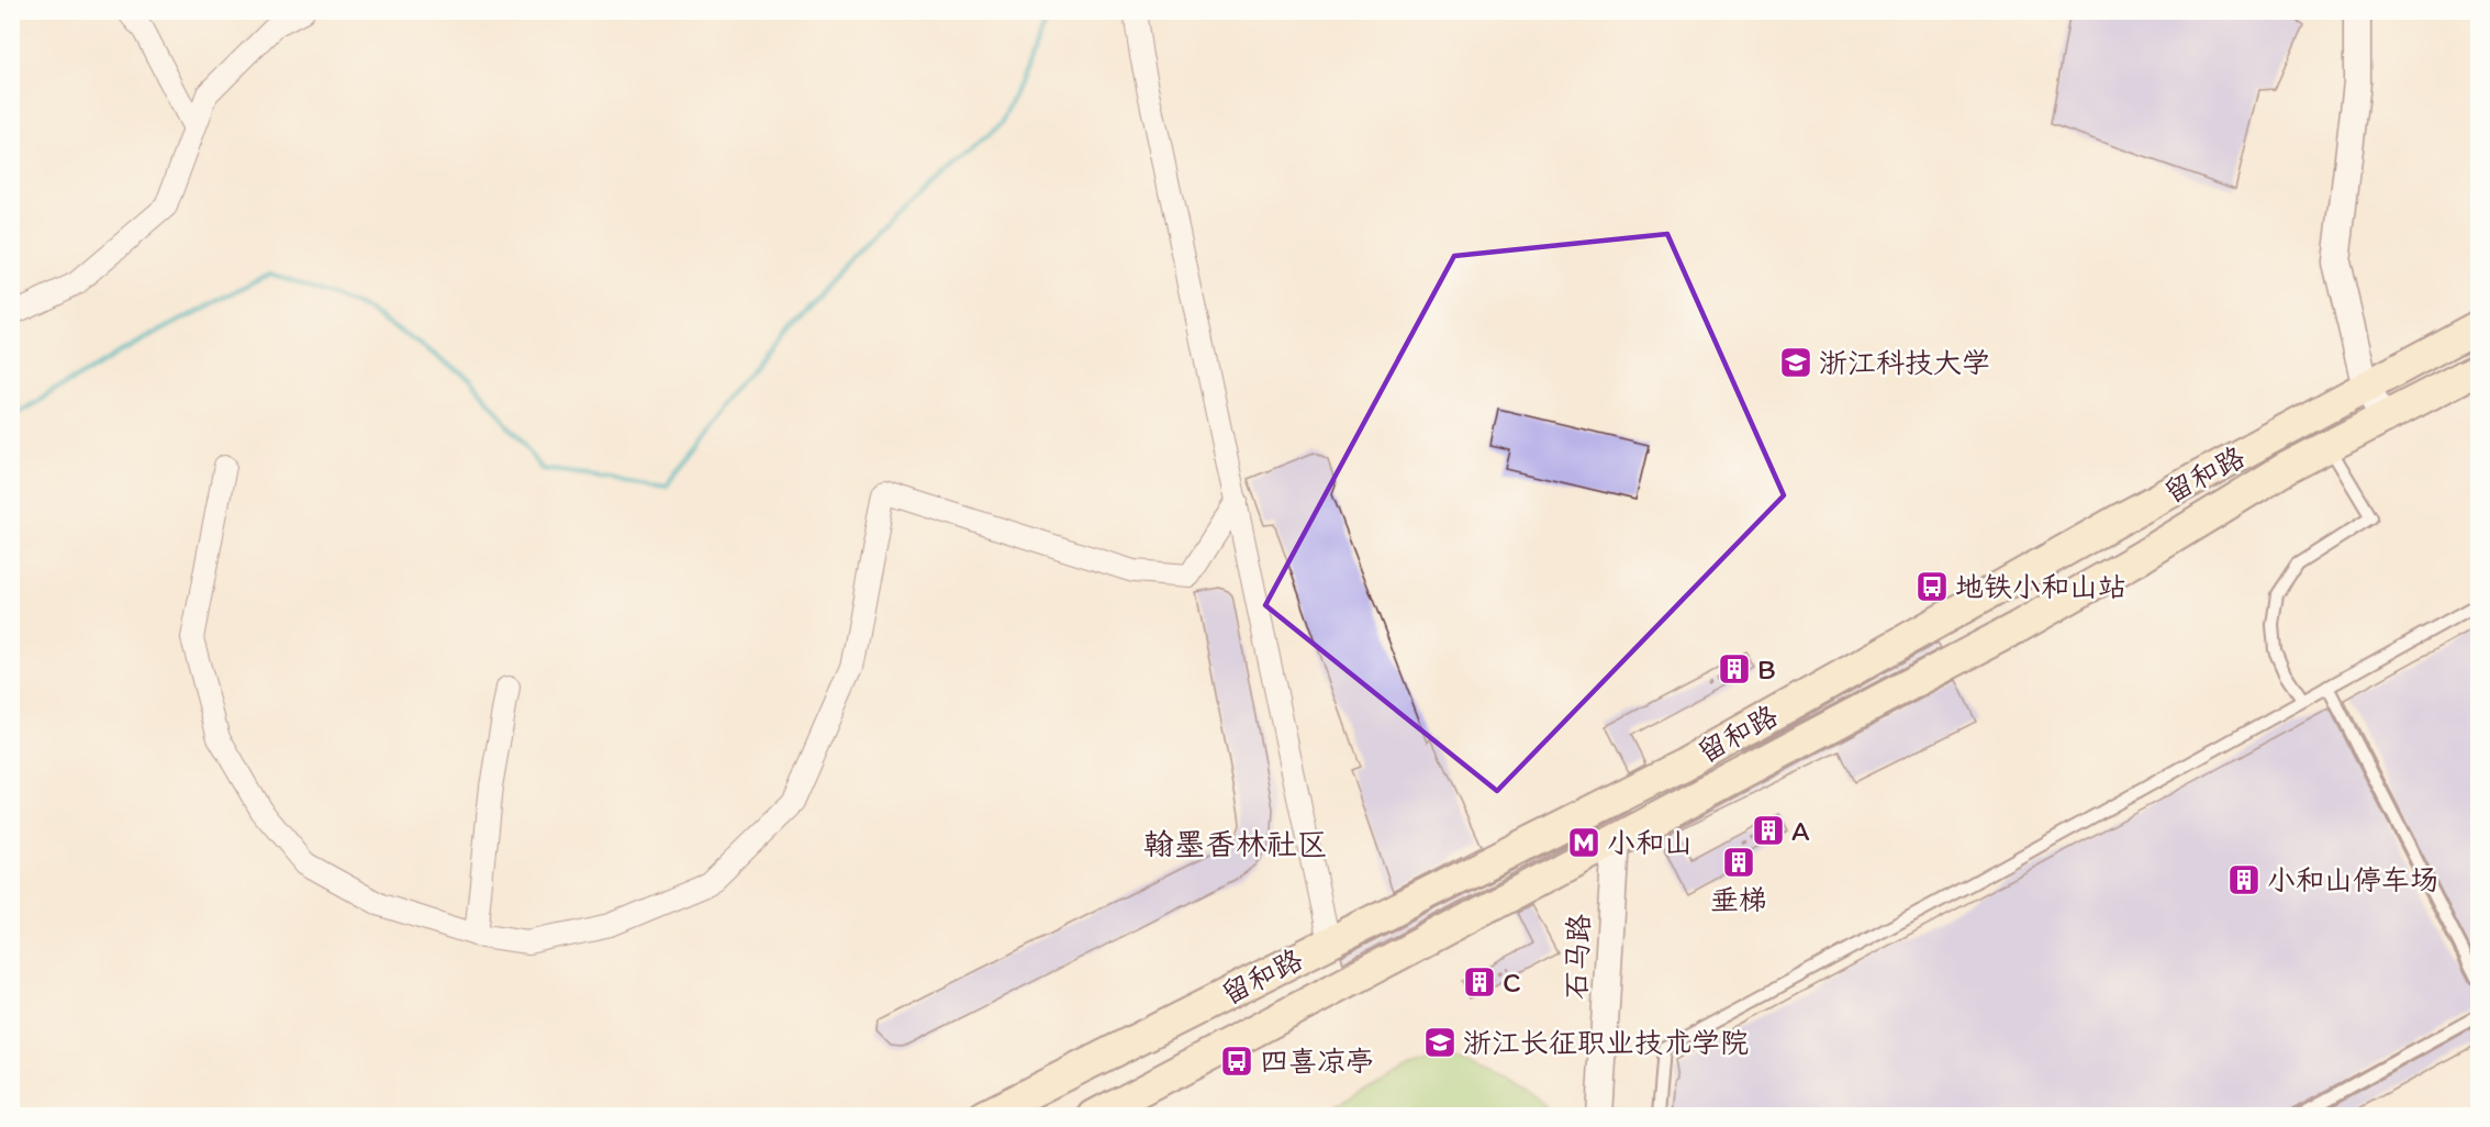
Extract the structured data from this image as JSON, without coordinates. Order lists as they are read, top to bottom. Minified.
{"streets":{"main road":["留和路"],"street":["石马路"]},"crossings":[["留和路","石马路"]],"districts":["翰墨香林社区"],"places":{"school or university":["浙江科技大学","浙江长征职业技术学院"],"bus stop":["地铁小和山站","四喜凉亭"],"building":["B","A","垂梯","小和山停车场","C"],"metro station":["小和山"]}}
